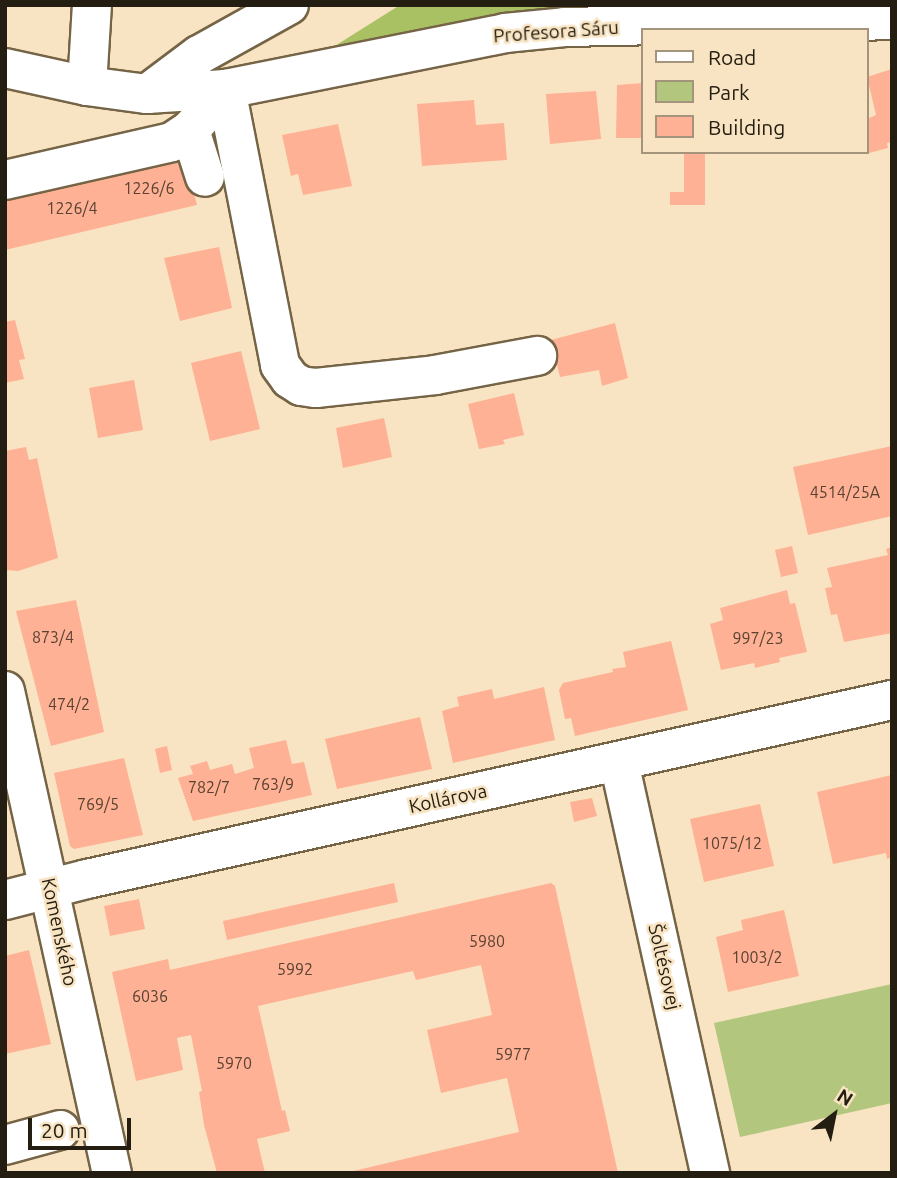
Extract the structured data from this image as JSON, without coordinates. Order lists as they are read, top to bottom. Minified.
{"streets":{"street":["Profesora Sáru","Kollárova","Komenského","Šoltésovej"]},"crossings":[["Kollárova","Komenského"],["Kollárova","Šoltésovej"]],"house_numbers":["1226/6","1226/4","4514/25A","873/4","997/23","474/2","763/9","782/7","769/5","1075/12","5980","1003/2","5992","6036","5977","5970"],"legend":["Road","Park","Building"],"scale_bar":"20 m","north":"top right"}
